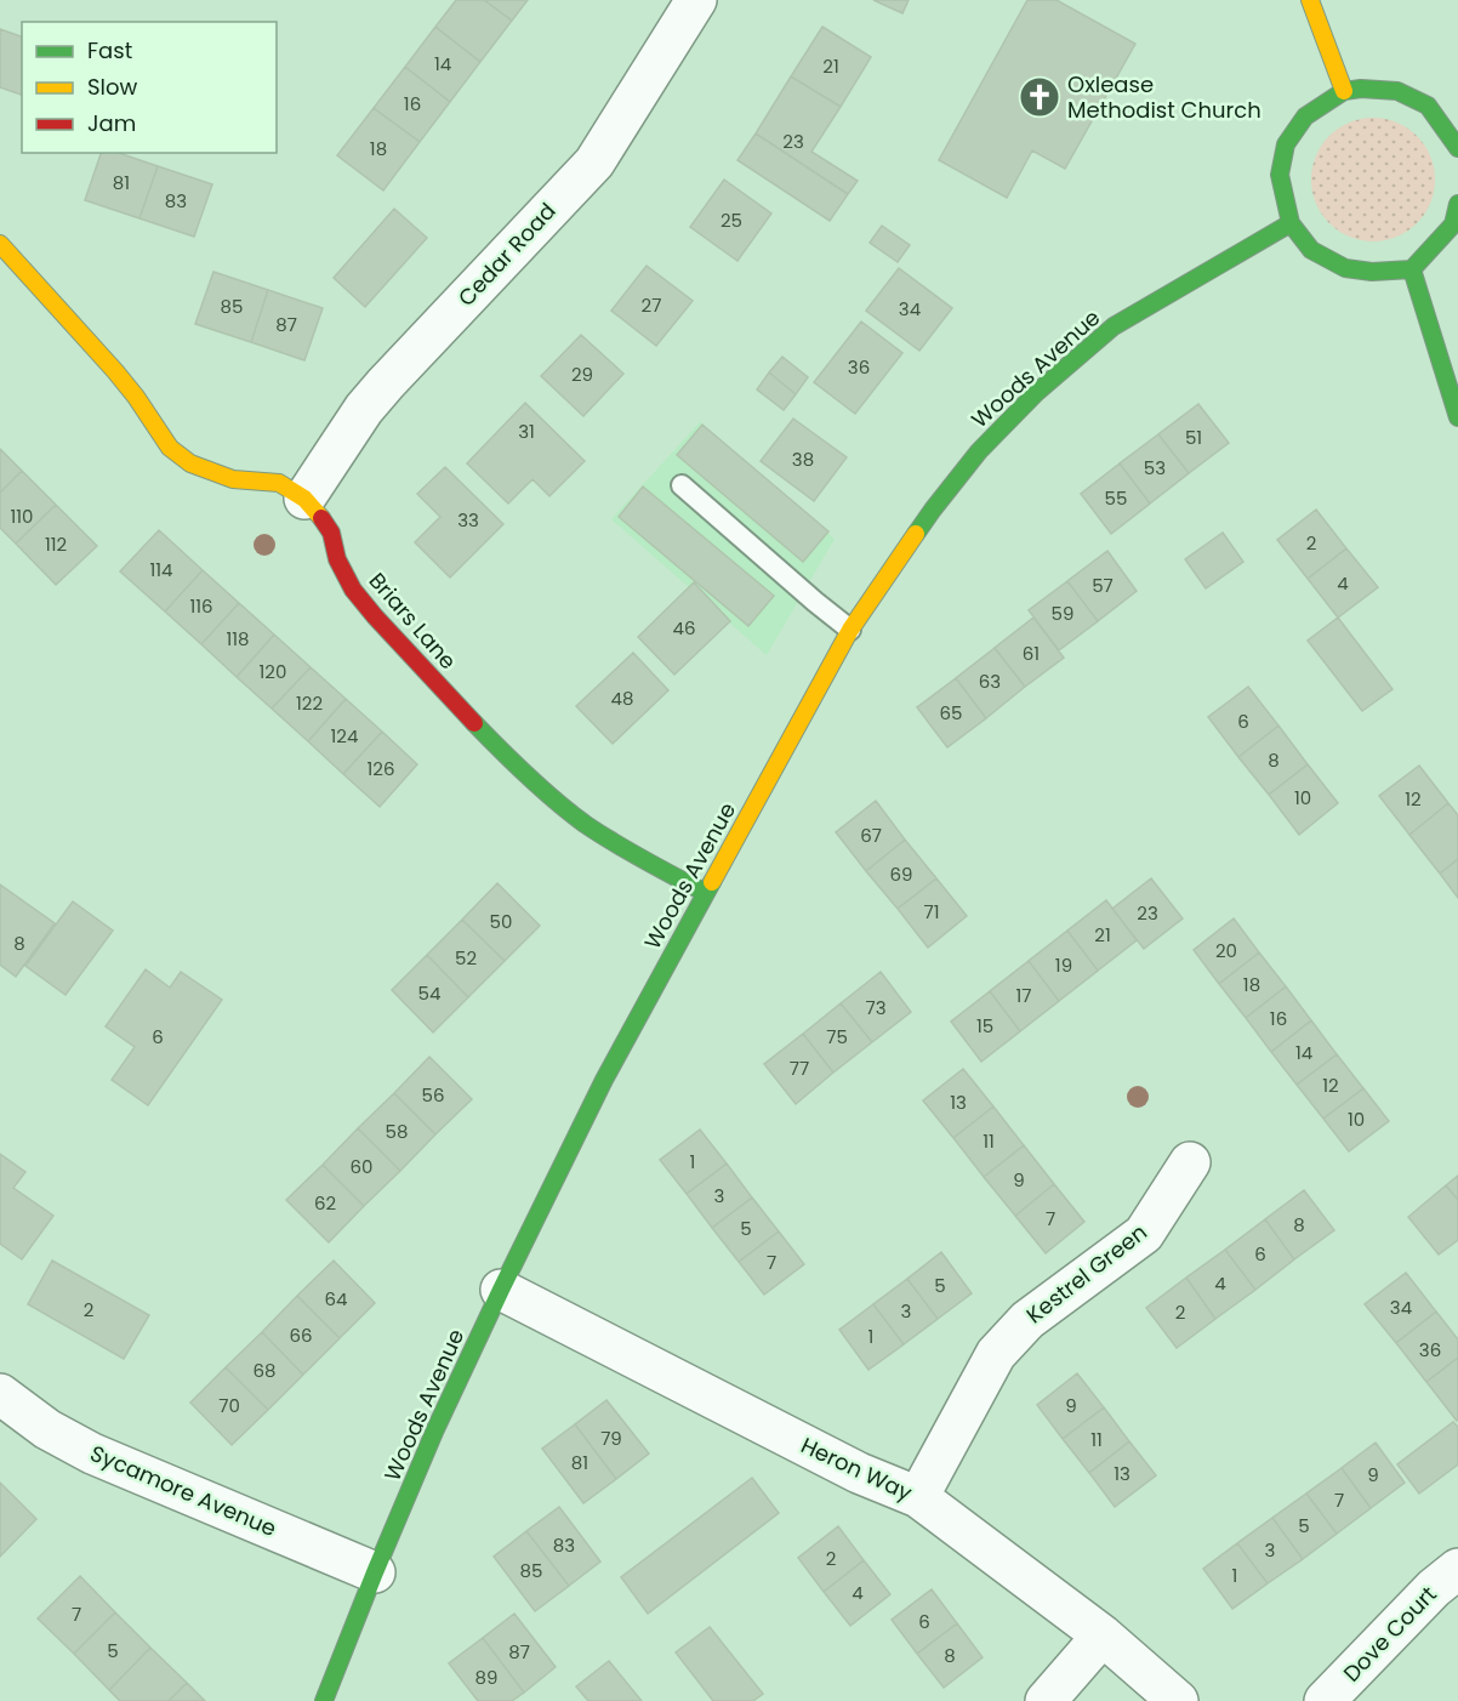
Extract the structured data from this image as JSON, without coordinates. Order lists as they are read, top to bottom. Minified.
{"streets":{"street":["Cedar Road","Woods Avenue","Briars Lane","Kestrel Green","Heron Way","Sycamore Avenue","Dove Court"]},"crossings":[["Cedar Road","Briars Lane"],["Woods Avenue","Briars Lane"],["Woods Avenue","Heron Way"],["Woods Avenue","Sycamore Avenue"],["Kestrel Green","Heron Way"]],"places":{"church":["Oxlease Methodist Church"]},"house_numbers":["14","21","16","23","18","81","83","25","27","85","34","87","36","29","31","51","38","53","55","110","33","2","112","114","4","57","116","59","46","118","61","120","63","48","122","65","6","124","8","126","10","12","67","69","71","23","50","21","8","20","52","19","18","54","17","73","16","15","6","75","14","77","12","56","13","10","58","11","1","60","9","3","62","7","8","5","6","7","4","5","64","34","2","3","2","66","1","36","68","70","9","79","11","81","13","9","7","5","83","3","2","85","1","4","7","6","5","87","8","89"],"legend":["Fast","Slow","Jam"]}
